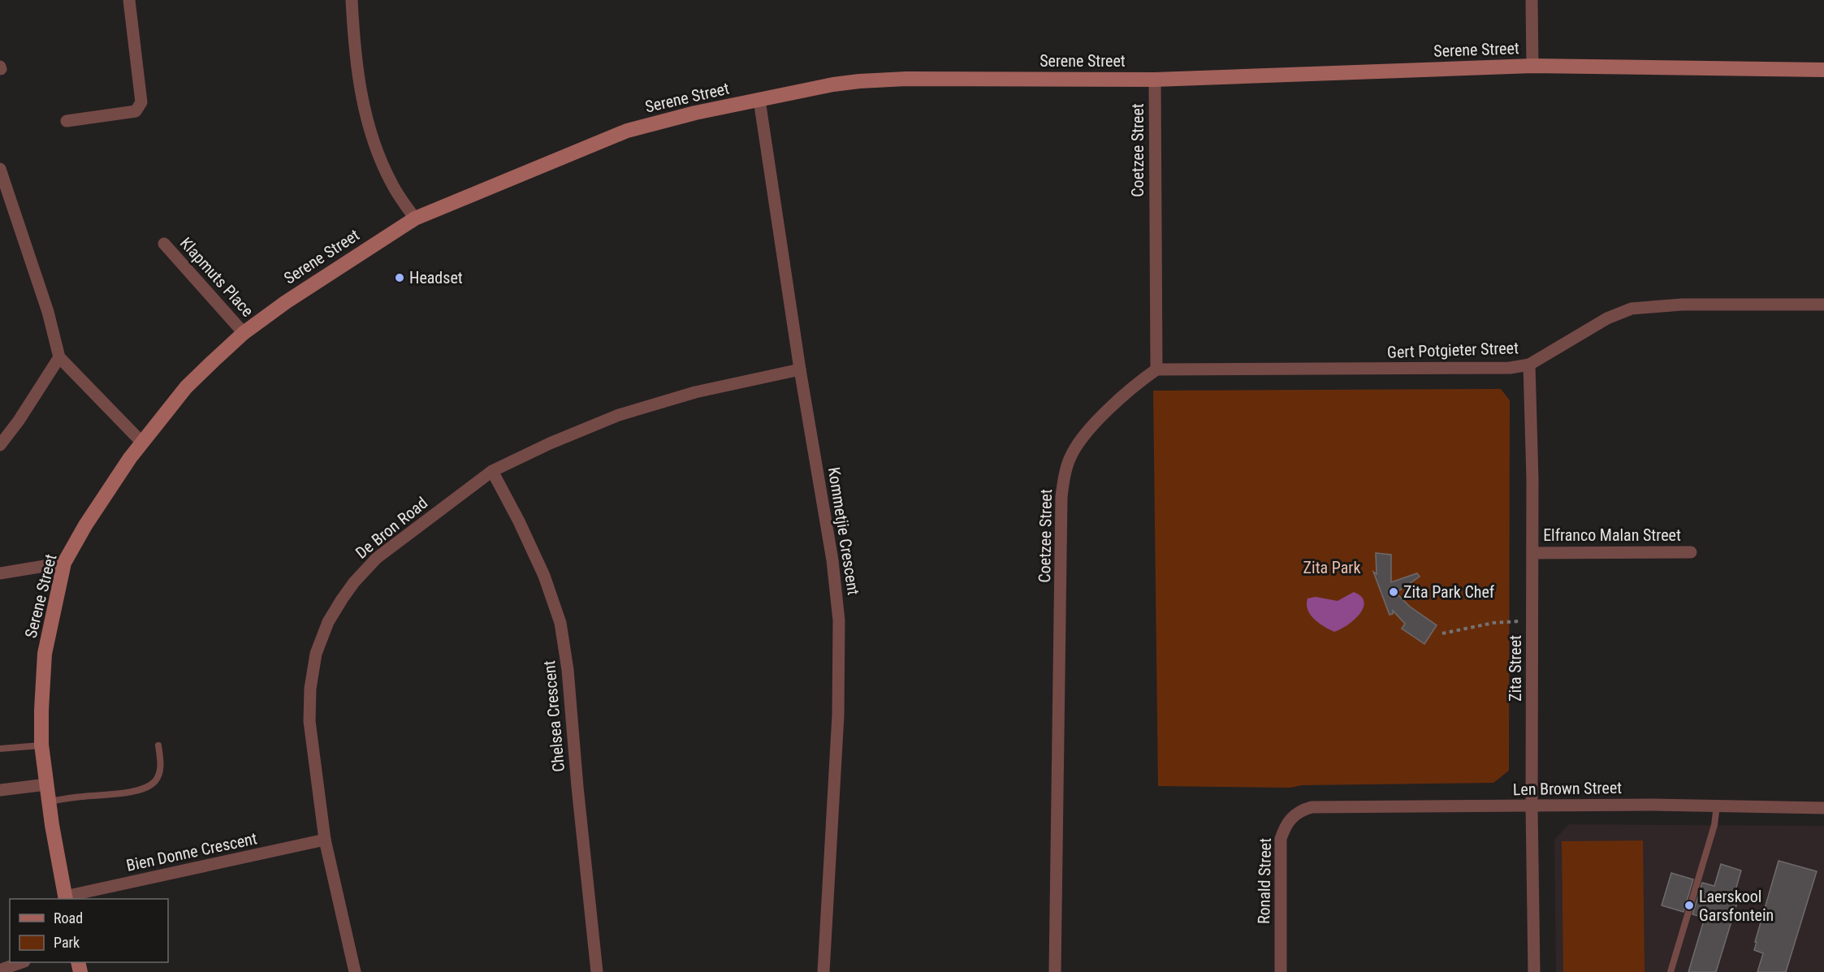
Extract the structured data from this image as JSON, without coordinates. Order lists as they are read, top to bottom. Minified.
{"streets":{"street":["Serene Street","Coetzee Street","Klapmuts Place","Gert Potgieter Street","De Bron Road","Kommetjie Crescent","Elfranco Malan Street","Zita Street","Chelsea Crescent","Len Brown Street","Bien Donne Crescent","Ronald Street"]},"crossings":[["Serene Street","Coetzee Street"],["Serene Street","Klapmuts Place"],["Serene Street","Kommetjie Crescent"],["Serene Street","Bien Donne Crescent"],["Coetzee Street","Gert Potgieter Street"],["Gert Potgieter Street","Zita Street"],["De Bron Road","Kommetjie Crescent"],["De Bron Road","Chelsea Crescent"],["De Bron Road","Bien Donne Crescent"],["Elfranco Malan Street","Zita Street"],["Zita Street","Len Brown Street"],["Len Brown Street","Ronald Street"]],"parks":["Zita Park"],"places":["Headset","Zita Park Chef","Laerskool Garsfontein"],"legend":["Road","Park"]}
